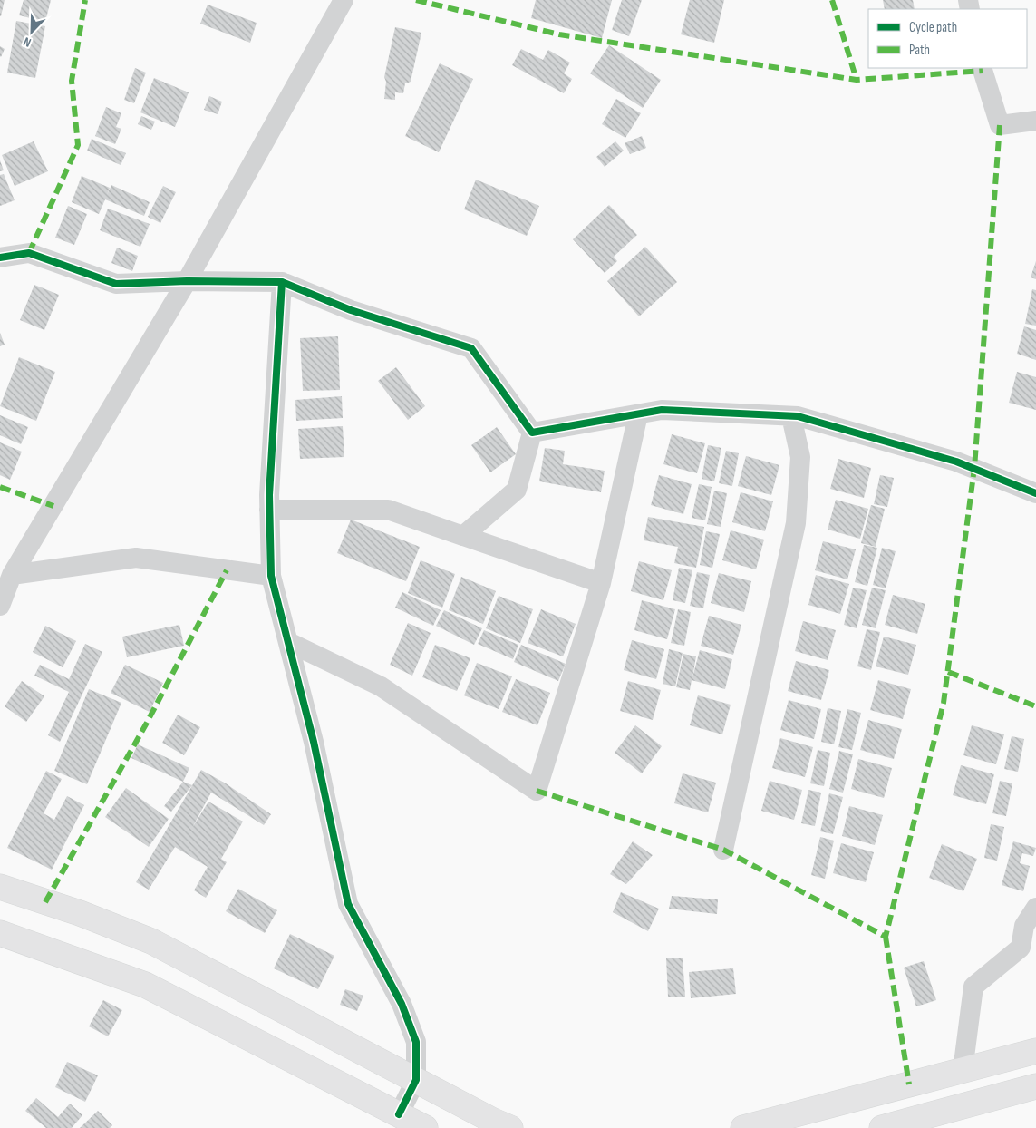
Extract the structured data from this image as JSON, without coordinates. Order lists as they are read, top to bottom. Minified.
{"legend":["Cycle path","Path"],"north":"bottom left"}
